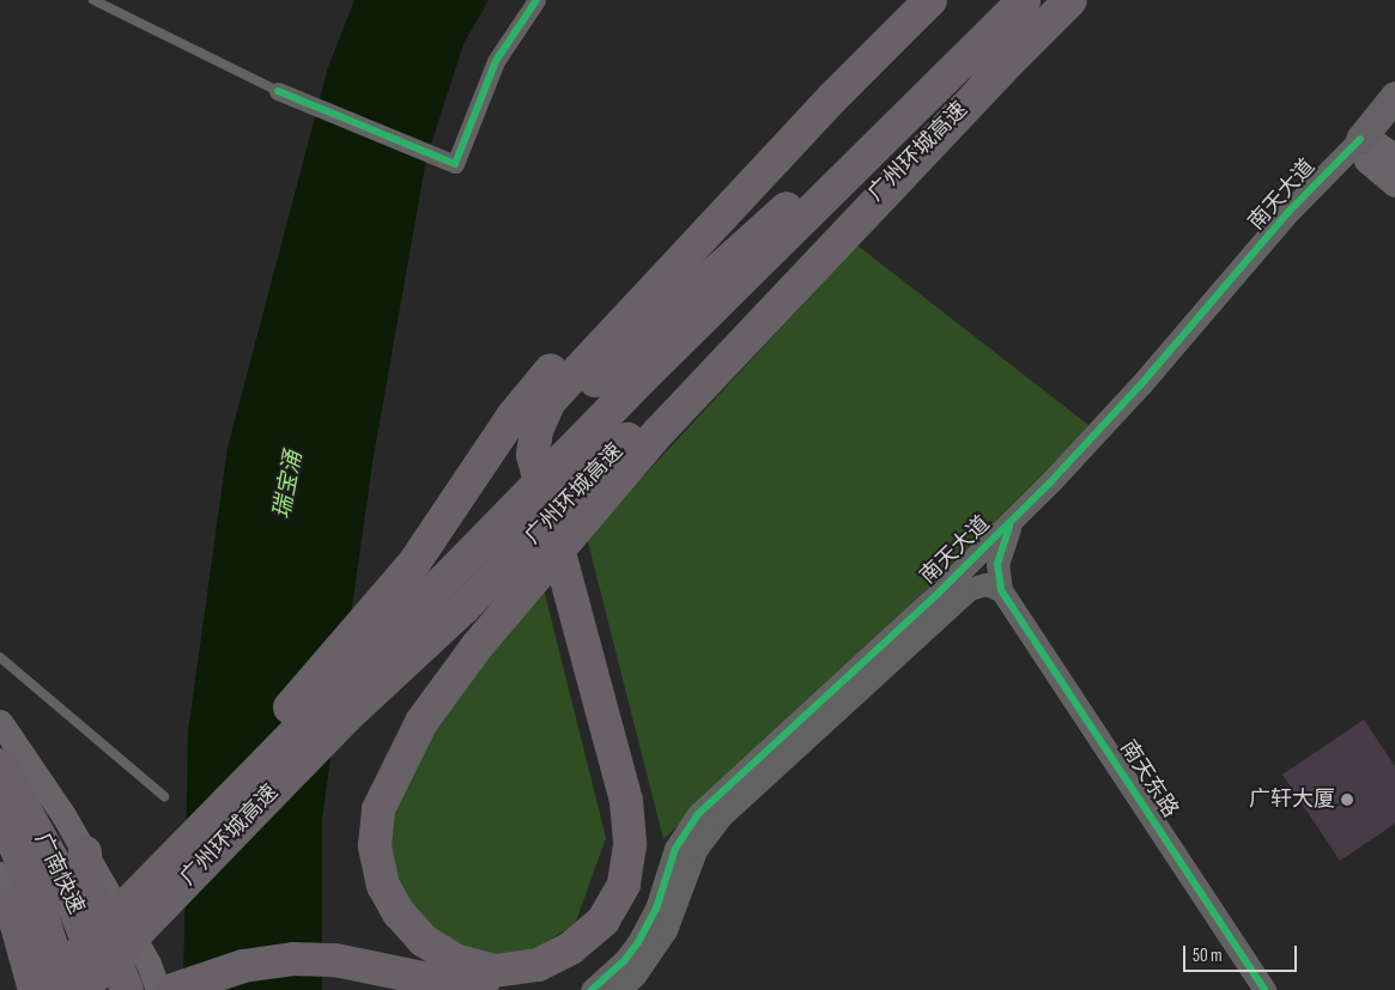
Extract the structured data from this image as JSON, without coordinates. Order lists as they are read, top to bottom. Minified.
{"streets":{"highway":["广州环城高速","广南快速"],"street":["南天大道","南天东路"]},"crossings":[["南天大道","南天东路"]],"water":["瑞宝涌"],"places":["广轩大厦"],"scale_bar":"50 m"}
